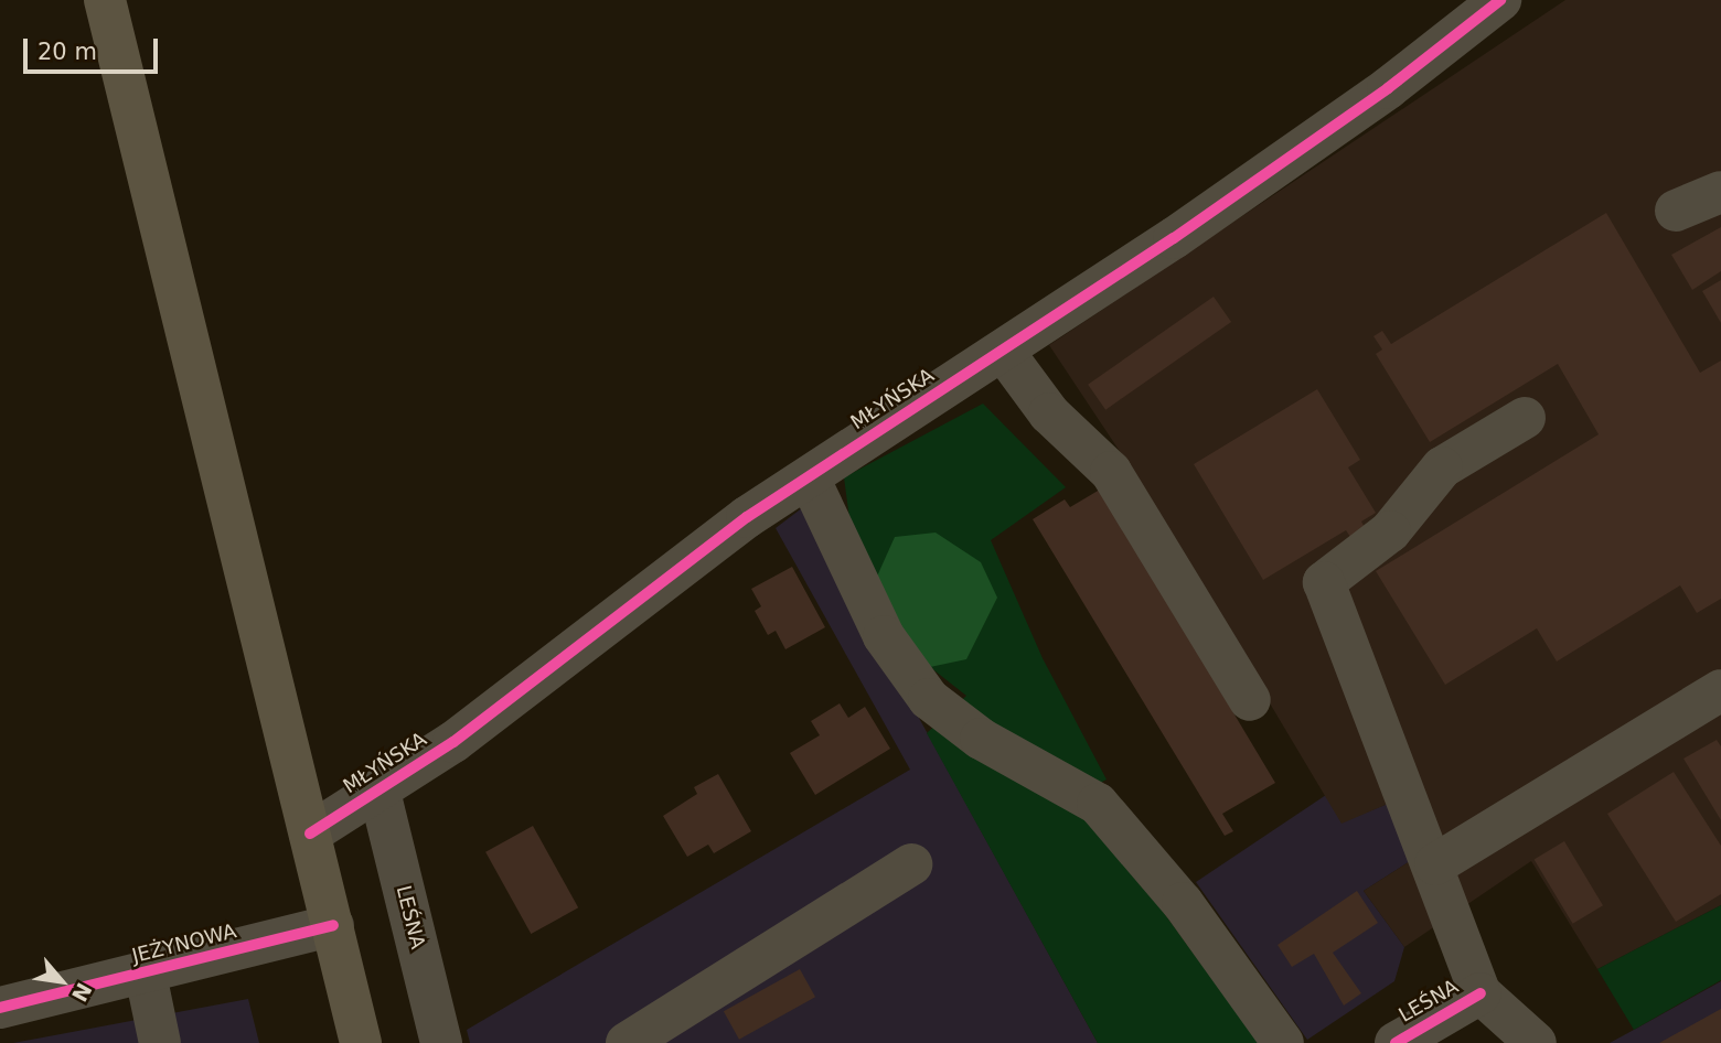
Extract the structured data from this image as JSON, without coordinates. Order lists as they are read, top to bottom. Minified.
{"streets":{"street":["MŁYŃSKA","LEŚNA","JEŻYNOWA"]},"crossings":[["MŁYŃSKA","LEŚNA"]],"scale_bar":"20 m","north":"bottom right"}
